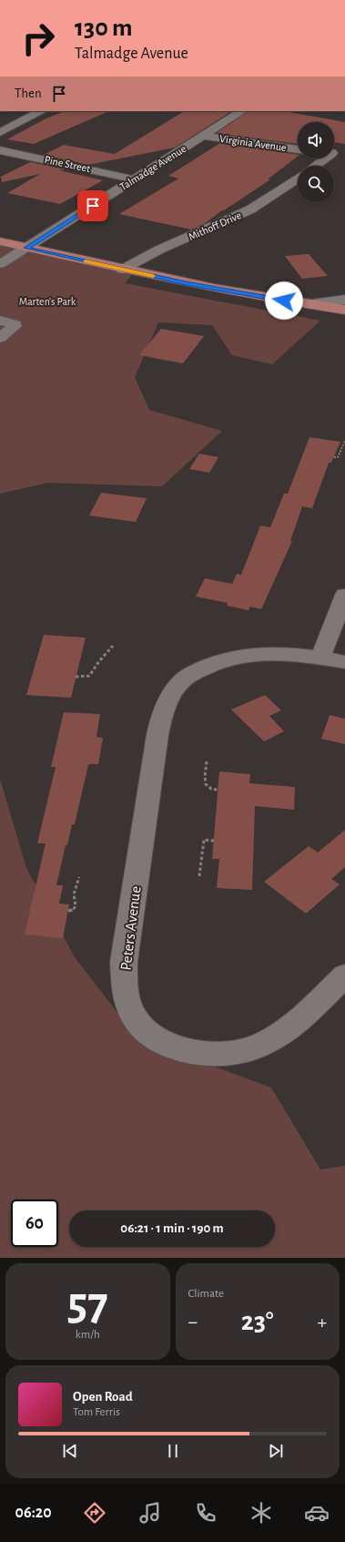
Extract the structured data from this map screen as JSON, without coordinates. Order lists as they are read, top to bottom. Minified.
{"streets":{"street":["Virginia Avenue","Pine Street","Talmadge Avenue","Mithoff Drive","Peters Avenue"]},"crossings":[["Virginia Avenue","Talmadge Avenue"],["Pine Street","Talmadge Avenue"]],"parks":["Marten's Park"],"page":{"turn":["130 m","Talmadge Avenue"],"then":"Then","limit":"60","trip":"06:21 · 1 min · 190 m","tile":[["57","km/h"],"Climate"],"heat":["−","23°","+"],"song":["Open Road","Tom Ferris"],"tabs":"06:20"}}
